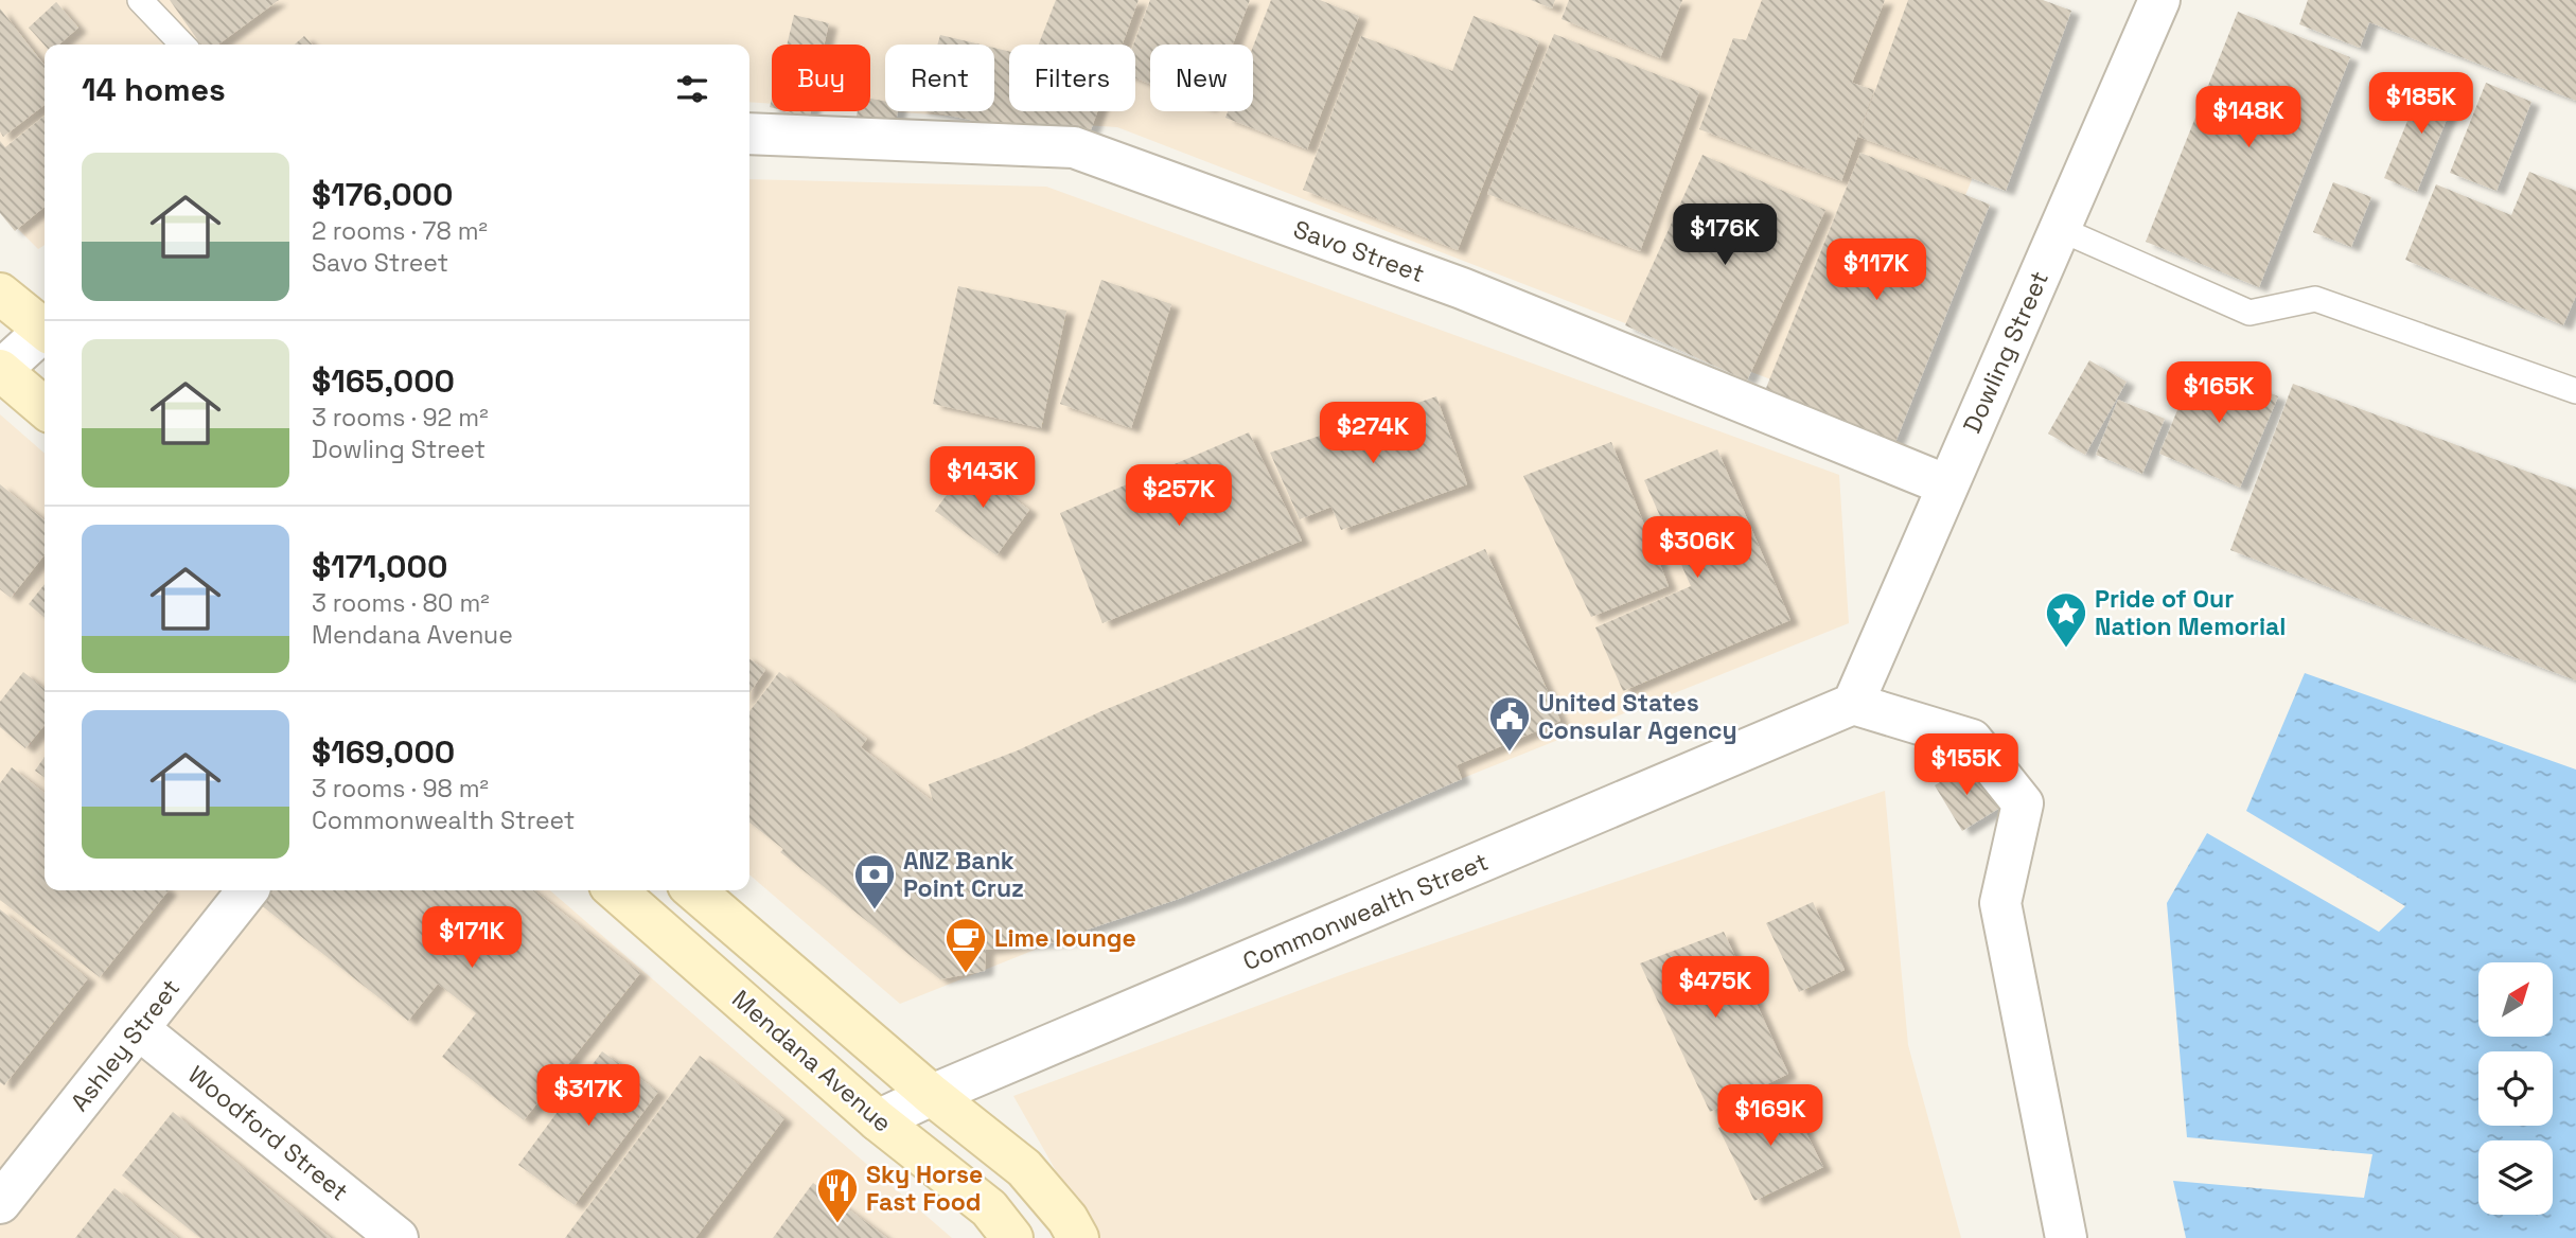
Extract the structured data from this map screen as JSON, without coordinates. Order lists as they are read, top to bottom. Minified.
{"streets":{"main road":["Mendana Avenue"],"street":["Savo Street","Dowling Street","Commonwealth Street","Ashley Street","Woodford Street"]},"crossings":[["Savo Street","Dowling Street"],["Dowling Street","Commonwealth Street"],["Commonwealth Street","Mendana Avenue"],["Ashley Street","Woodford Street"]],"places":{"place":["Pride of Our Nation Memorial"],"public building":["United States Consular Agency"],"bank":["ANZ Bank Point Cruz"],"cafe":["Lime lounge"],"restaurant":["Sky Horse Fast Food"]},"north":"top right","page":{"chip":["Buy","Rent","Filters","New"],"heading":"14 homes","price":["$185K","$148K","$176K","$117K","$165K","$274K","$143K","$257K","$306K","$155K","$171K","$475K","$317K","$169K"],"list":[{"name":"$176,000","note":"2 rooms · 78 m² · Savo Street"},{"name":"$165,000","note":"3 rooms · 92 m² · Dowling Street"},{"name":"$171,000","note":"3 rooms · 80 m² · Mendana Avenue"},{"name":"$169,000","note":"3 rooms · 98 m² · Commonwealth Street"}]}}
